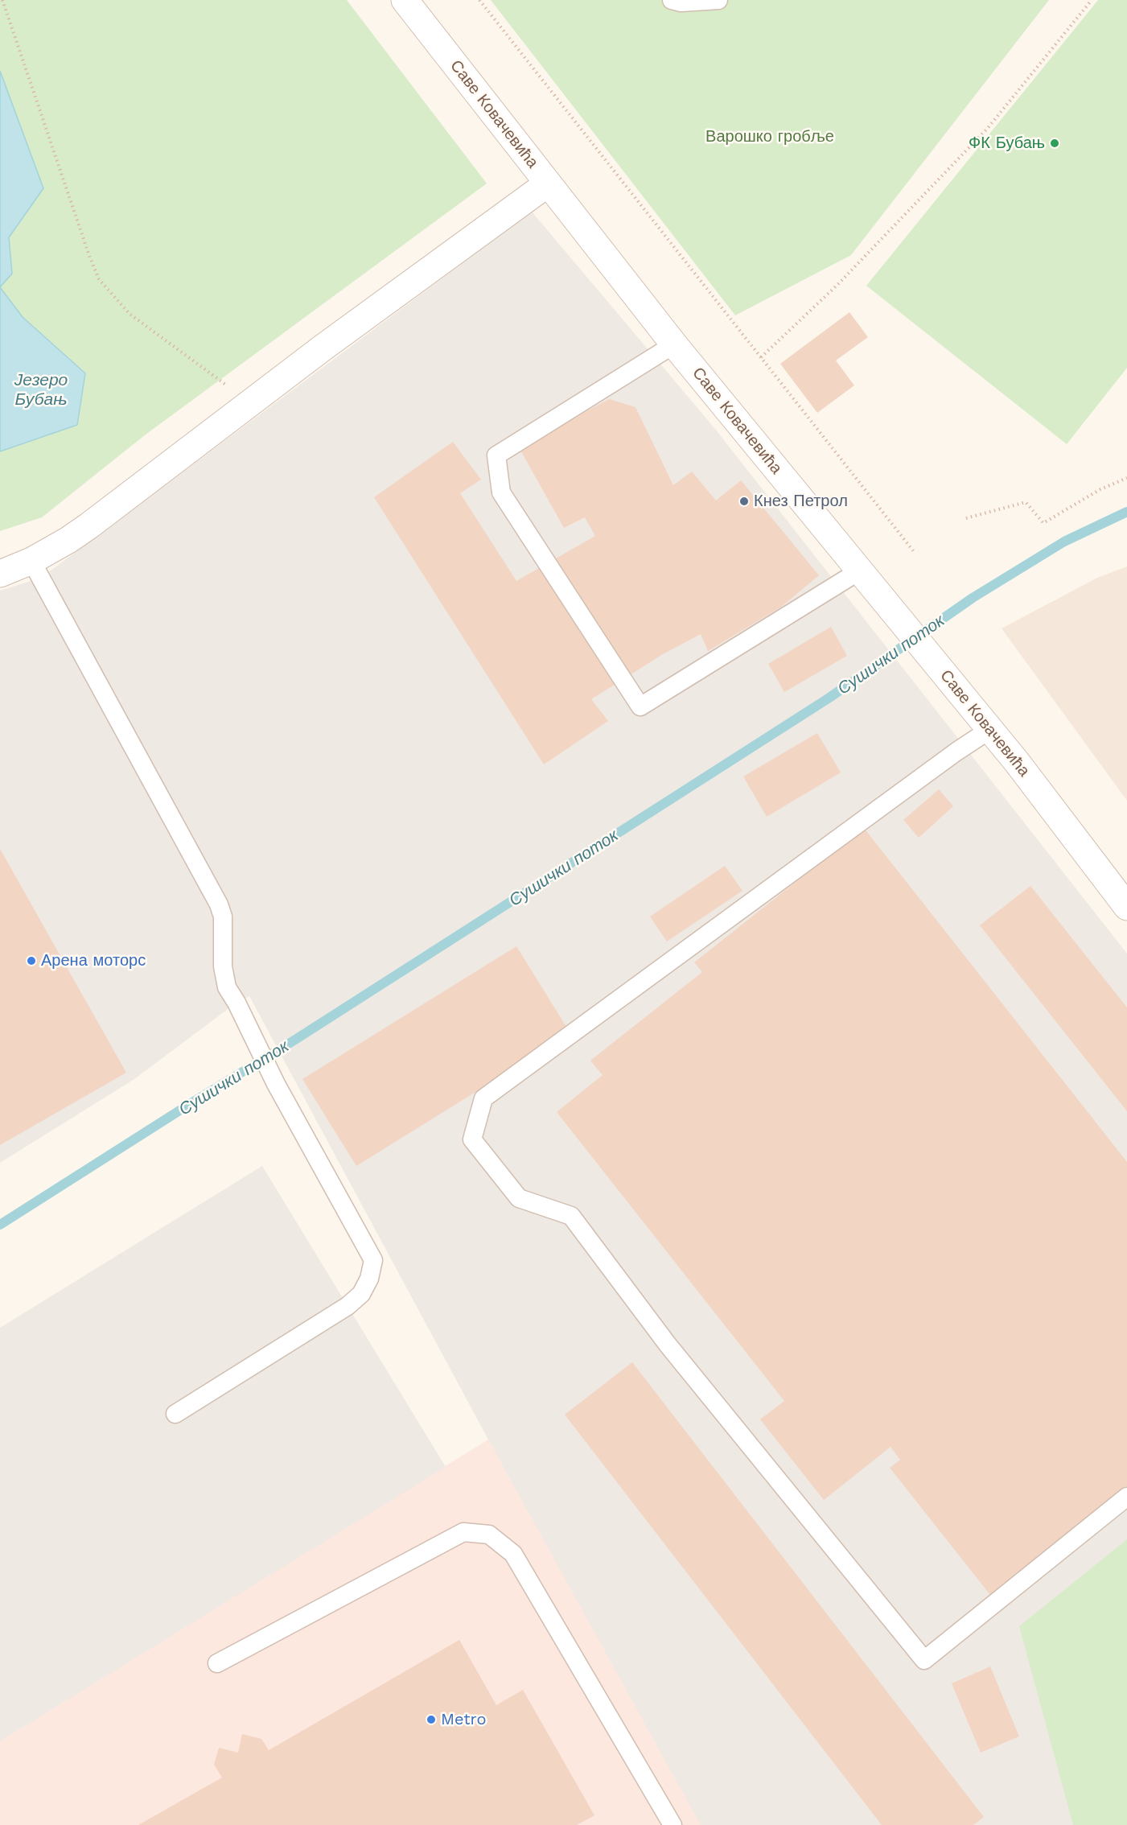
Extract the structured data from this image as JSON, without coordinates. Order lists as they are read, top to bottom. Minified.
{"streets":{"street":["Саве Ковачевића"]},"water":["Језеро Бубањ","Сушички поток"],"parks":["Варошко гробље"],"places":["ФК Бубањ","Кнез Петрол","Арена моторс","Metro"]}
